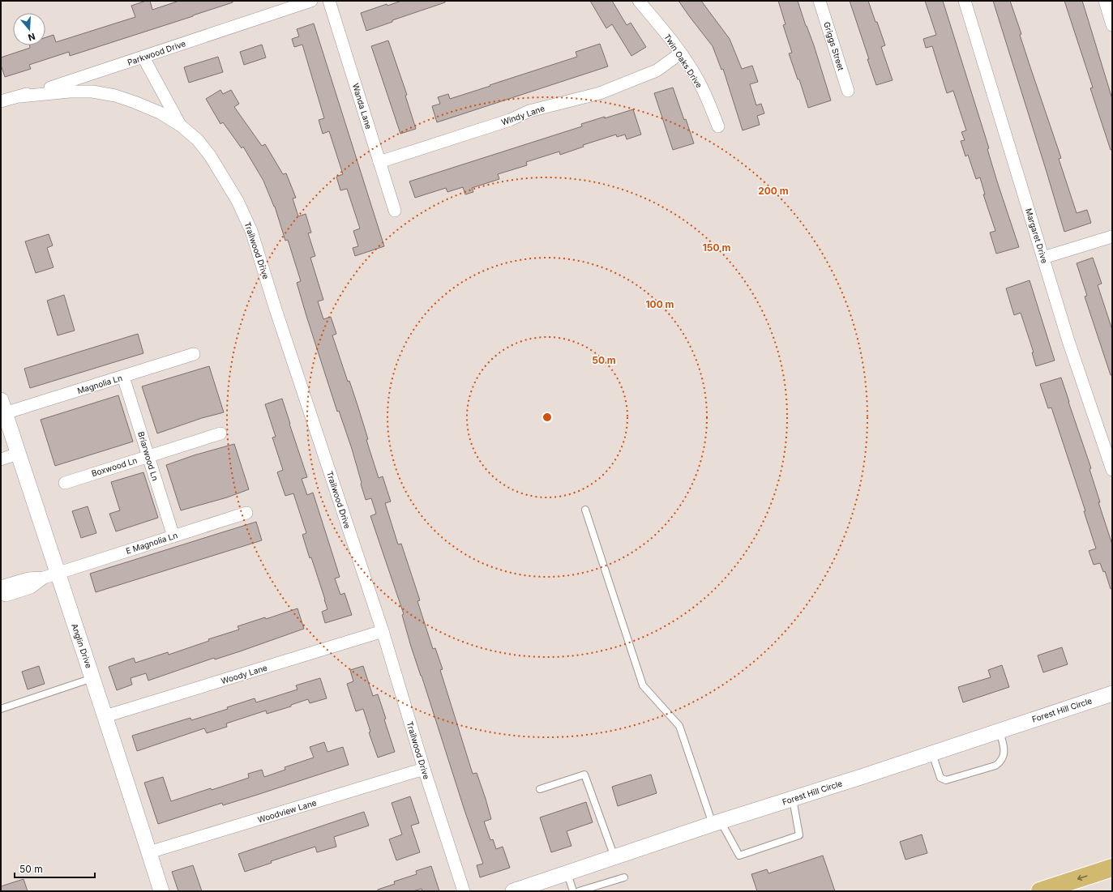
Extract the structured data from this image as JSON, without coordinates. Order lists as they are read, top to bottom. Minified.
{"streets":{"street":["Griggs Street","Parkwood Drive","Twin Oaks Drive","Wanda Lane","Windy Lane","Margaret Drive","Trailwood Drive","Magnolia Ln","Briarwood Ln","Boxwood Ln","E Magnolia Ln","Anglin Drive","Woody Lane","Forest Hill Circle","Woodview Lane"]},"crossings":[["Parkwood Drive","Trailwood Drive"],["Twin Oaks Drive","Windy Lane"],["Wanda Lane","Windy Lane"],["Trailwood Drive","Woody Lane"],["Trailwood Drive","Woodview Lane"],["Magnolia Ln","Briarwood Ln"],["Magnolia Ln","Anglin Drive"],["Briarwood Ln","Boxwood Ln"],["Briarwood Ln","E Magnolia Ln"],["E Magnolia Ln","Anglin Drive"],["Anglin Drive","Woody Lane"],["Anglin Drive","Woodview Lane"]],"scale_bar":"50 m","north":"bottom","rings":["200 m","150 m","100 m","50 m"]}
